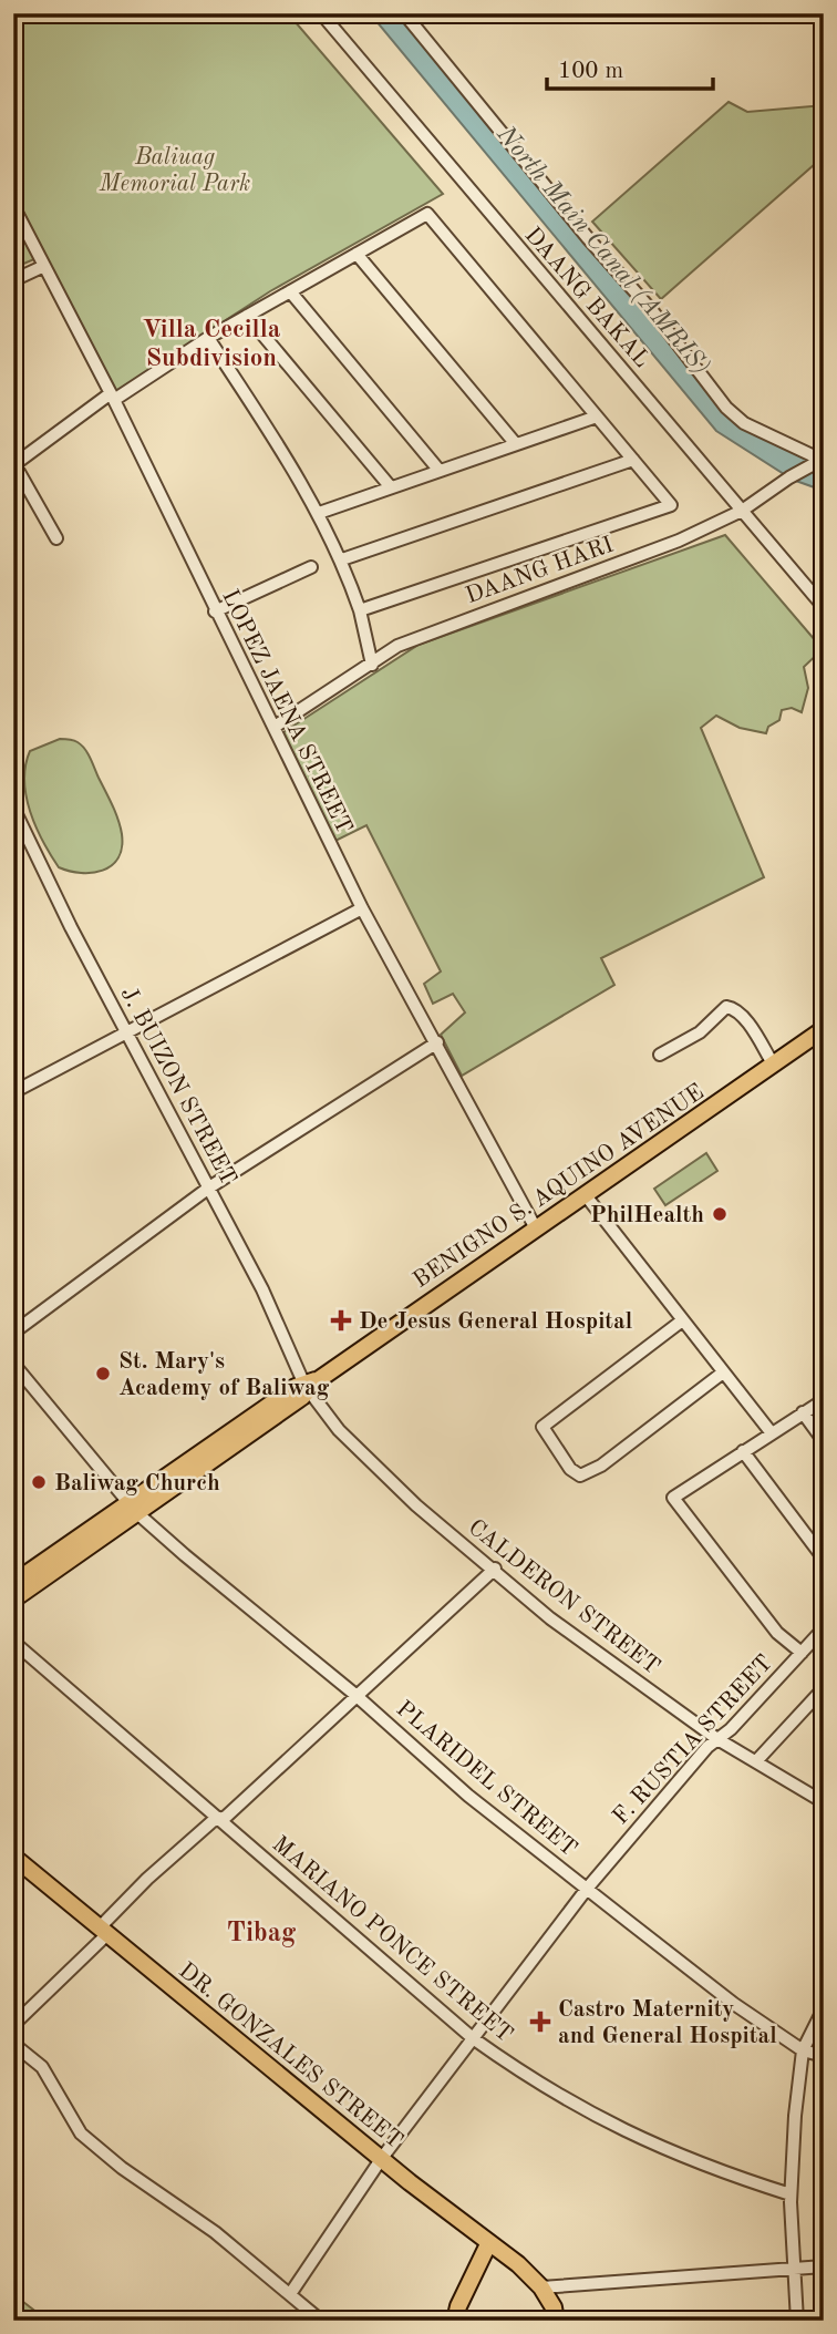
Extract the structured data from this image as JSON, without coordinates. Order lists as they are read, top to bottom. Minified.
{"streets":{"main road":["BENIGNO S. AQUINO AVENUE","DR. GONZALES STREET"],"street":["DAANG BAKAL","DAANG HARI","LOPEZ JAENA STREET","J. BUIZON STREET","CALDERON STREET","F. RUSTIA STREET","PLARIDEL STREET","MARIANO PONCE STREET"]},"crossings":[["DAANG BAKAL","DAANG HARI"],["DAANG HARI","LOPEZ JAENA STREET"],["LOPEZ JAENA STREET","BENIGNO S. AQUINO AVENUE"],["J. BUIZON STREET","BENIGNO S. AQUINO AVENUE"],["J. BUIZON STREET","CALDERON STREET"],["BENIGNO S. AQUINO AVENUE","CALDERON STREET"],["BENIGNO S. AQUINO AVENUE","PLARIDEL STREET"],["CALDERON STREET","F. RUSTIA STREET"],["F. RUSTIA STREET","PLARIDEL STREET"],["F. RUSTIA STREET","MARIANO PONCE STREET"],["F. RUSTIA STREET","DR. GONZALES STREET"]],"districts":["Villa Cecilla Subdivision","Tibag"],"water":["North Main Canal (AMRIS)"],"parks":["Baliuag Memorial Park"],"places":{"other":["PhilHealth","St. Mary's Academy of Baliwag","Baliwag Church"],"health":["De Jesus General Hospital","Castro Maternity and General Hospital"]},"scale_bar":"100 m"}
